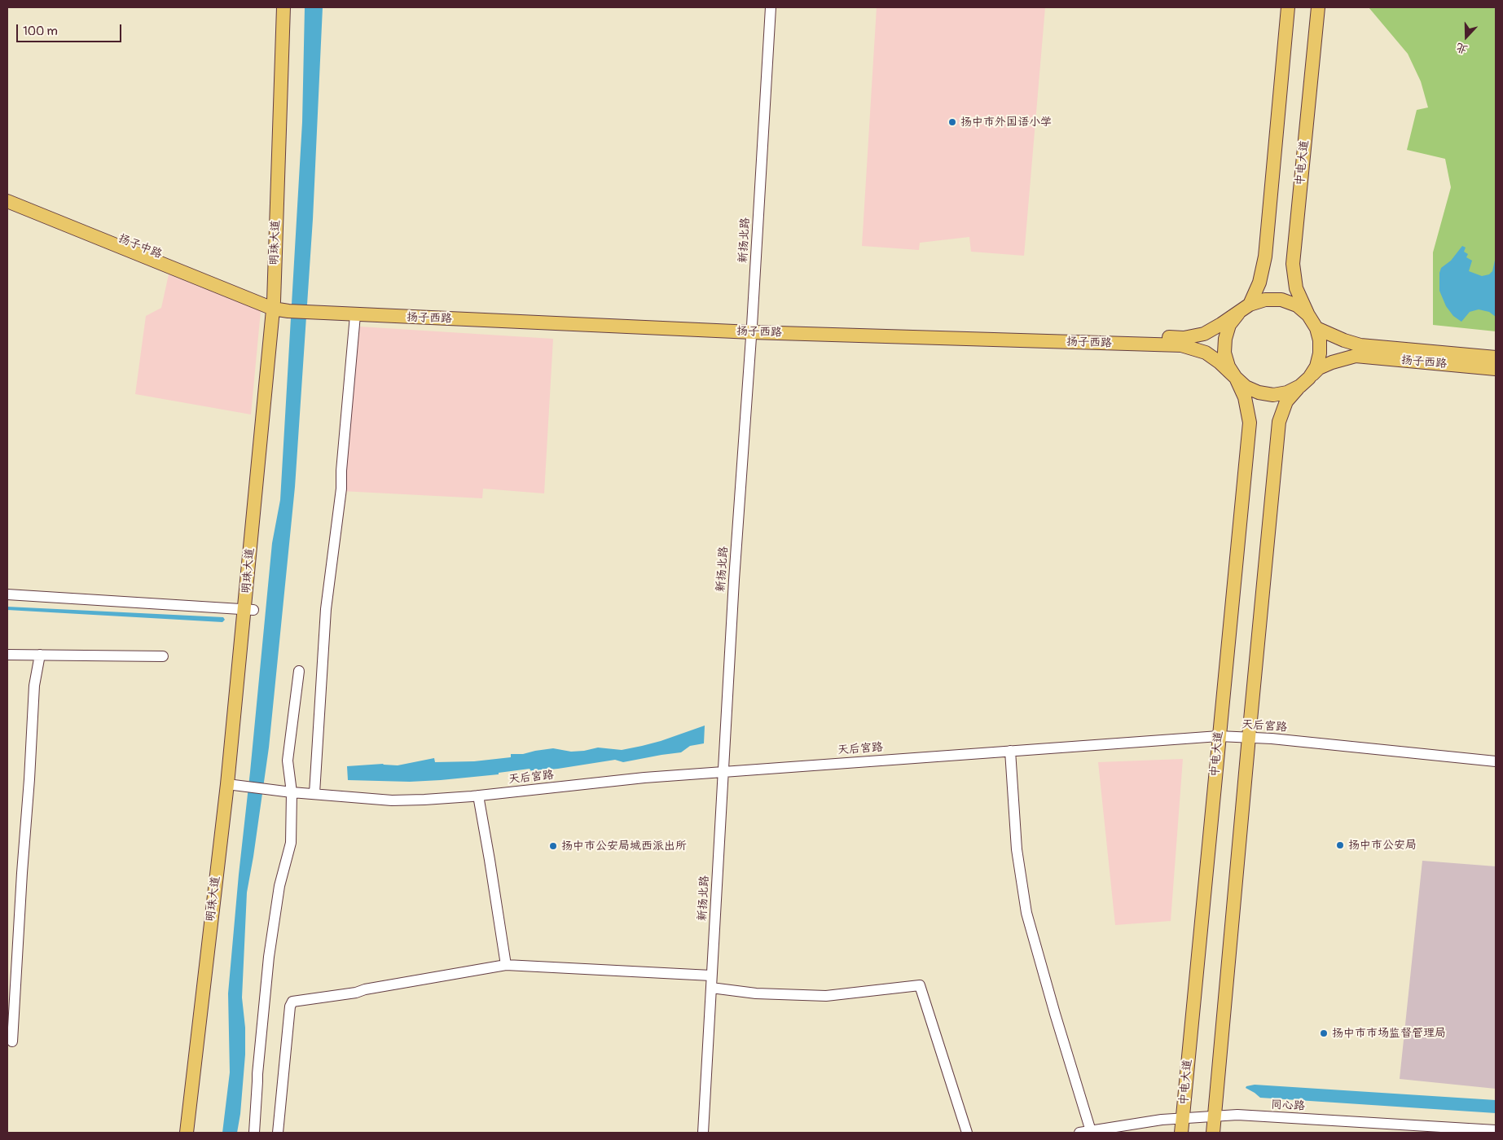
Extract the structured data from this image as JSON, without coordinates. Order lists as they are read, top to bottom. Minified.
{"streets":{"main road":["中电大道","明珠大道","扬子中路","扬子西路"],"street":["新扬北路","天后宫路","同心路"]},"crossings":[["中电大道","扬子西路"],["中电大道","天后宫路"],["中电大道","同心路"],["新扬北路","扬子西路"],["新扬北路","天后宫路"],["明珠大道","扬子中路"],["明珠大道","扬子西路"],["明珠大道","天后宫路"],["扬子中路","扬子西路"]],"places":["扬中市外国语小学","扬中市公安局","扬中市公安局城西派出所","扬中市市场监督管理局"],"scale_bar":"100 m","north":"bottom"}
